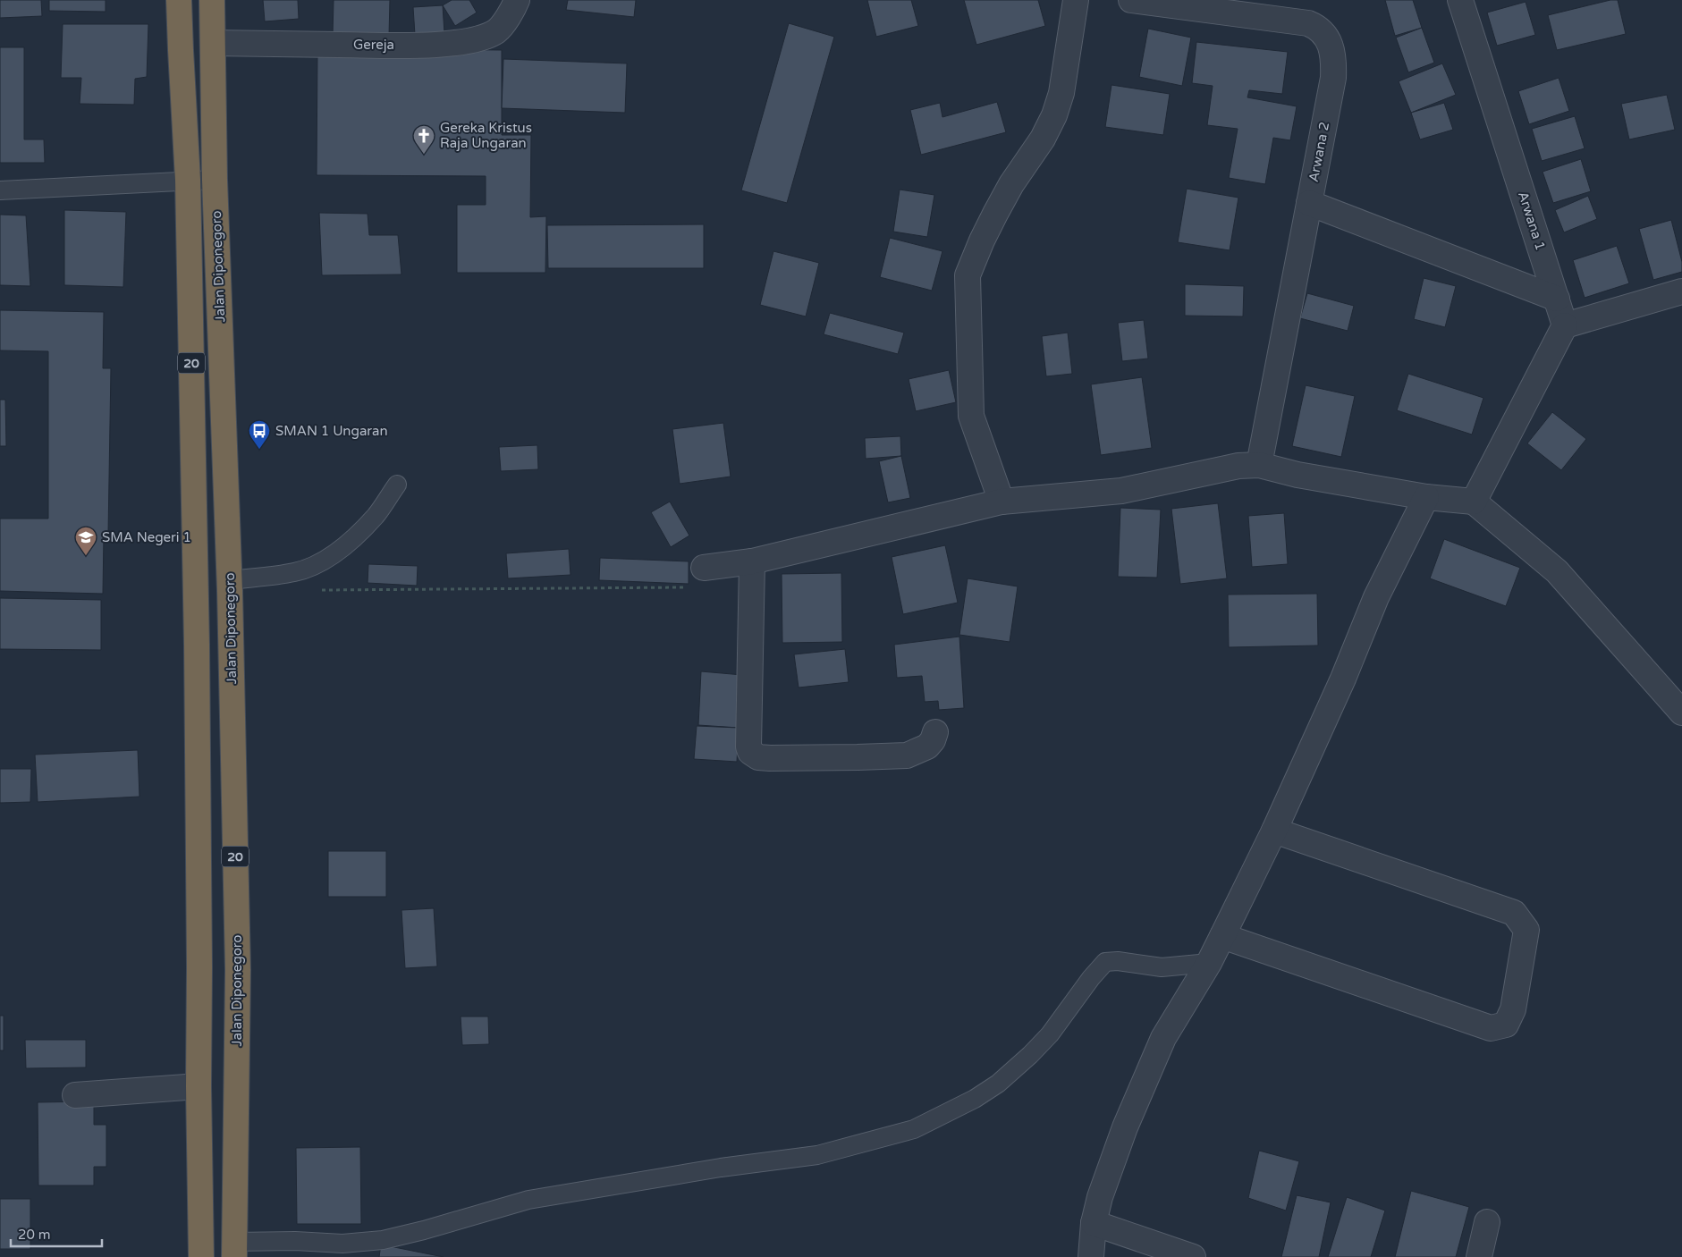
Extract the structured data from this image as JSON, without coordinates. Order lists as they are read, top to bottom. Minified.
{"streets":{"highway":["Jalan Diponegoro","20"],"street":["Gereja","Arwana 2","Arwana 1"]},"crossings":[["Gereja","Jalan Diponegoro"]],"places":{"church":["Gereka Kristus Raja Ungaran"],"bus stop":["SMAN 1 Ungaran"],"school or university":["SMA Negeri 1"]},"scale_bar":"20 m"}
